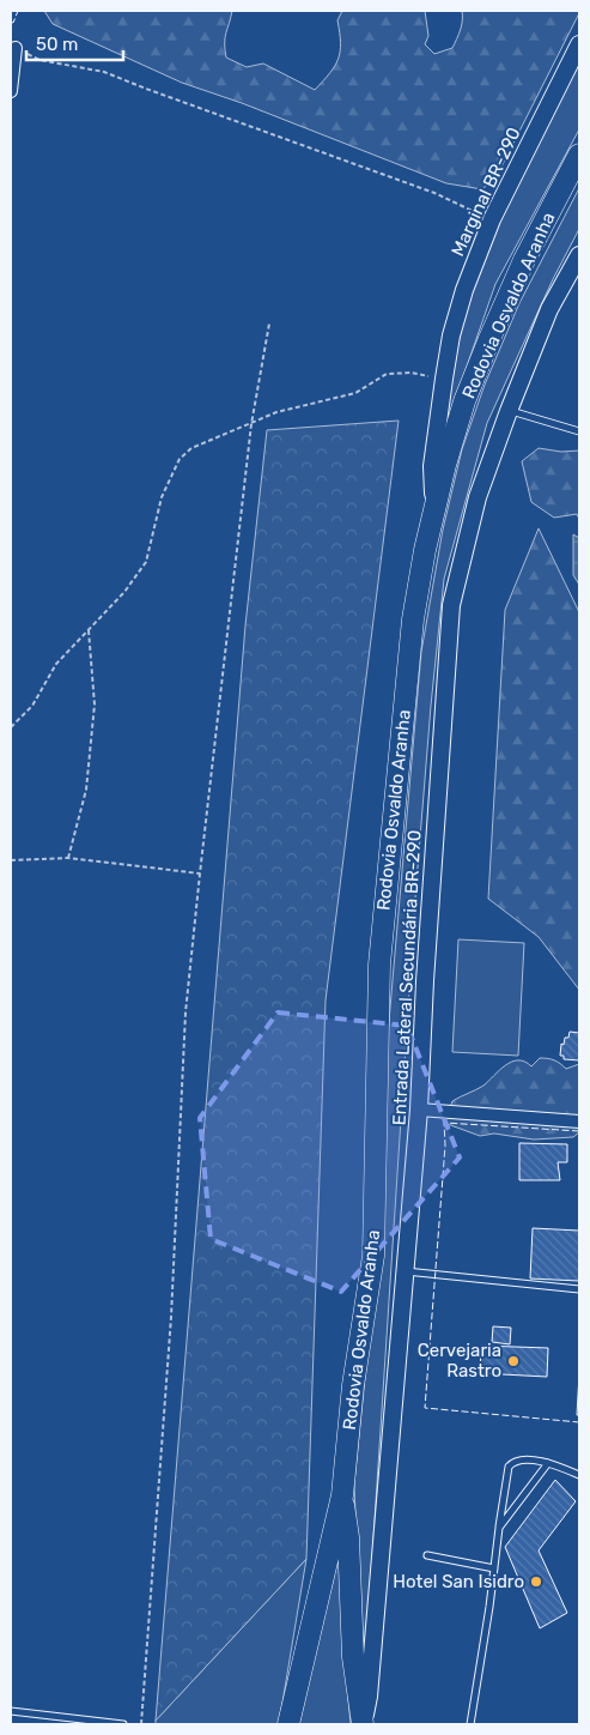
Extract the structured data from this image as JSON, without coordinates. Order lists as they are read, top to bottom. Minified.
{"streets":{"highway":["Rodovia Osvaldo Aranha"],"main road":["Marginal BR-290","Entrada Lateral Secundária BR-290"]},"crossings":[["Marginal BR-290","Rodovia Osvaldo Aranha"],["Rodovia Osvaldo Aranha","Entrada Lateral Secundária BR-290"]],"places":["Cervejaria Rastro","Hotel San Isidro"],"scale_bar":"50 m"}
